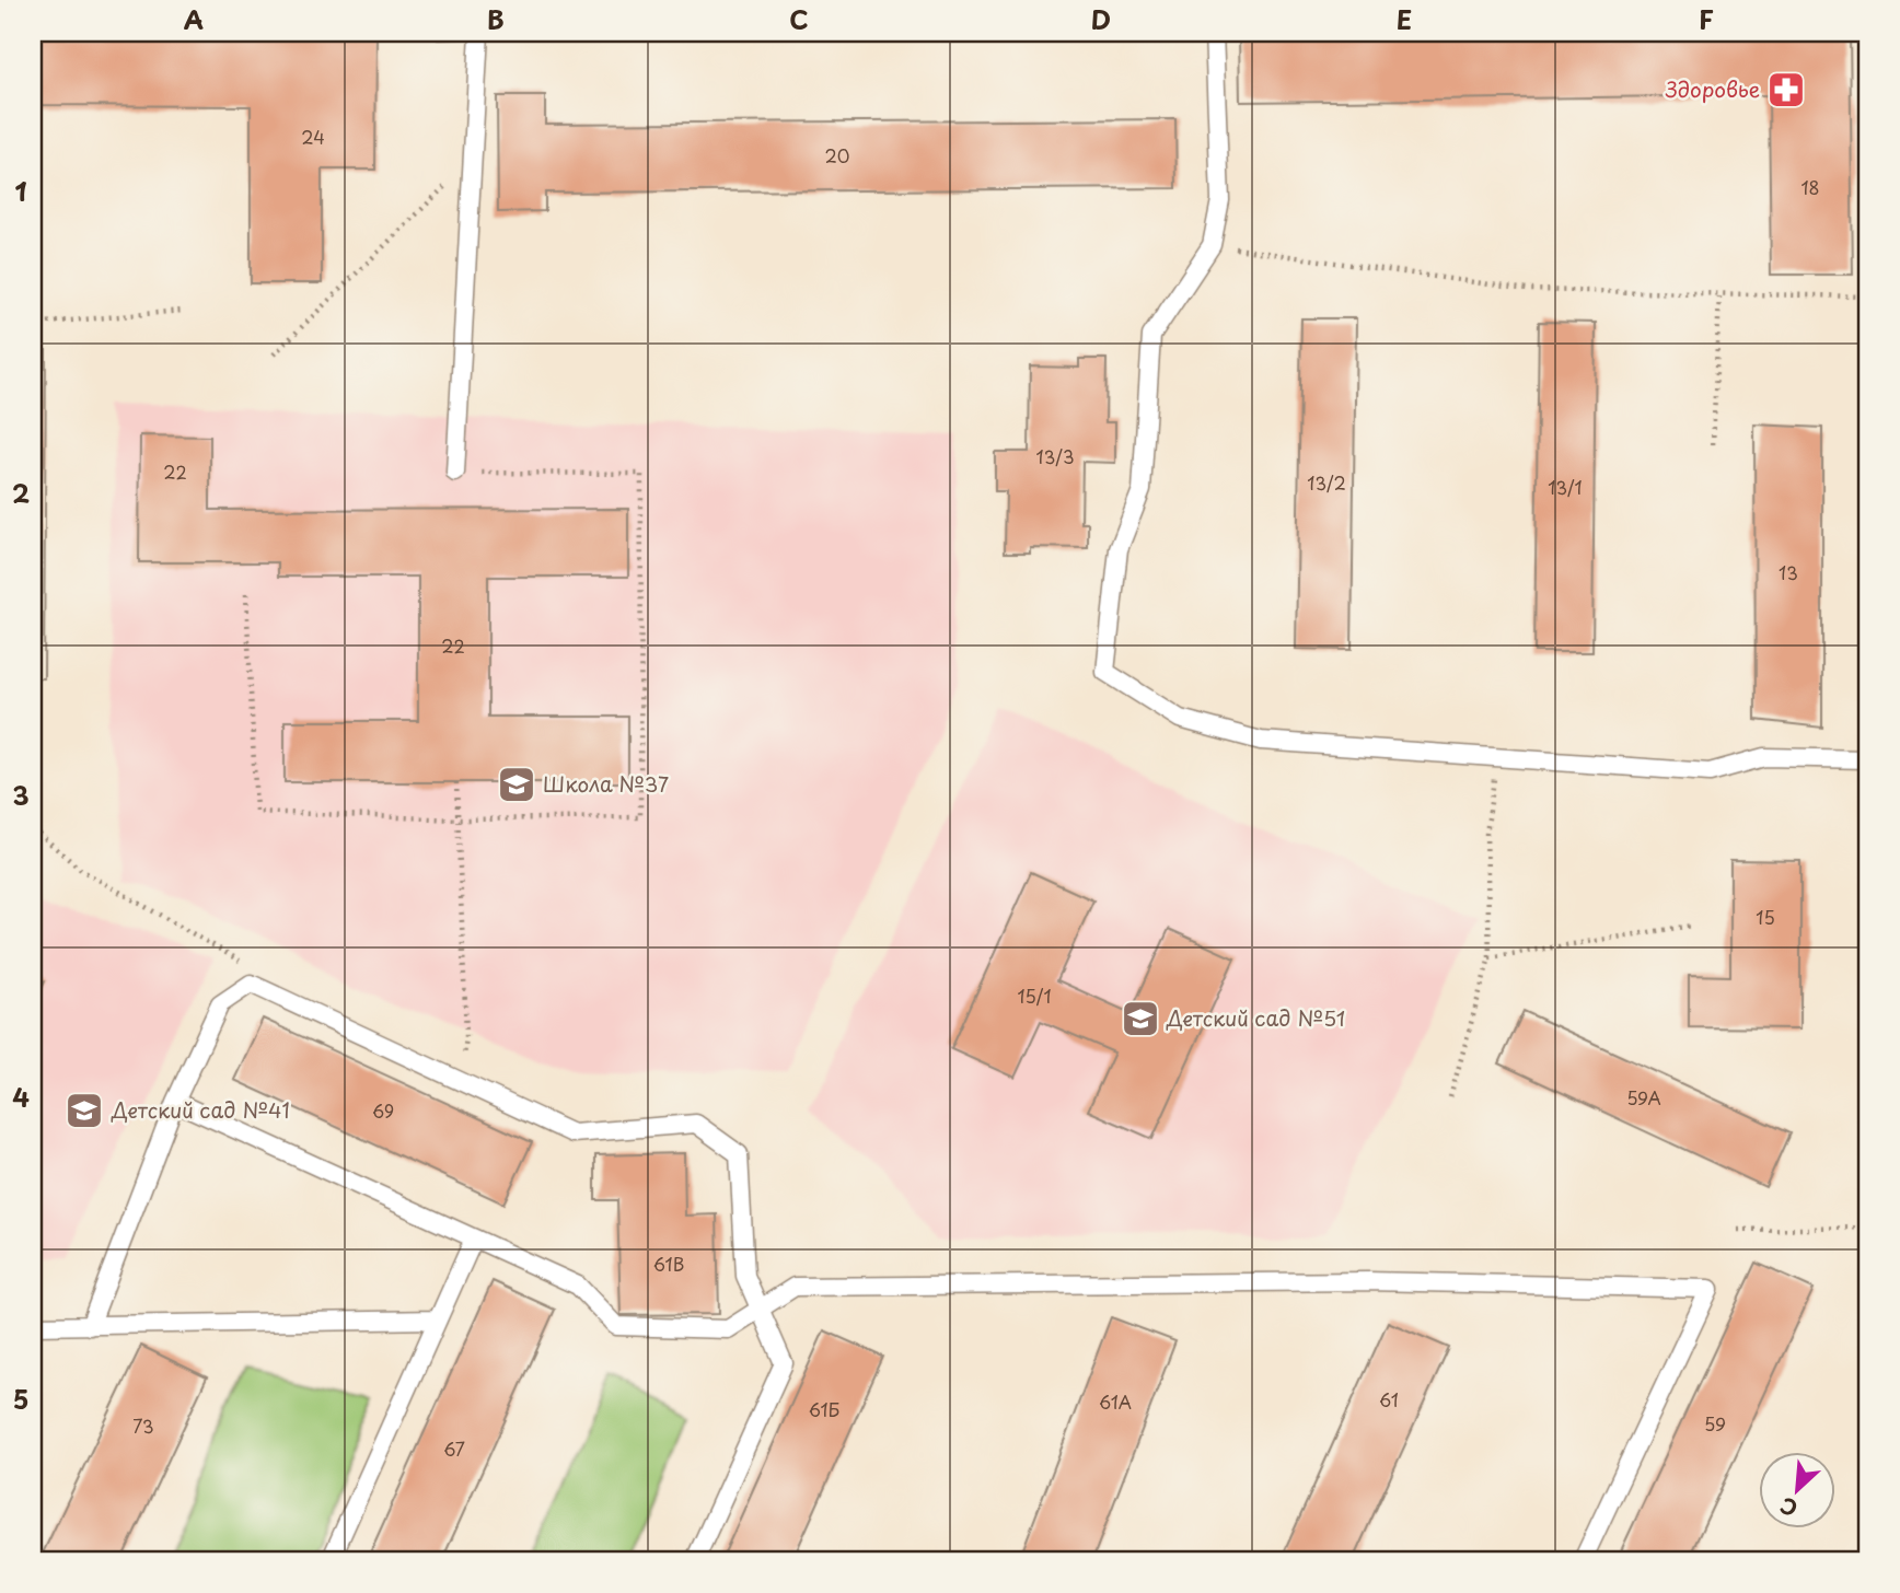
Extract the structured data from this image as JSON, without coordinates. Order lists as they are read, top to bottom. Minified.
{"places":{"pharmacy":["Здоровье"],"school or university":["Школа №37","Детский сад №51","Детский сад №41"]},"house_numbers":["24","20","18","13/3","22","13/2","13/1","13","22","15","15/1","59А","69","61В","61","61А","61Б","59","73","67"],"north":"bottom left","grid":{"columns":["A","B","C","D","E","F"],"rows":["1","2","3","4","5"]}}
